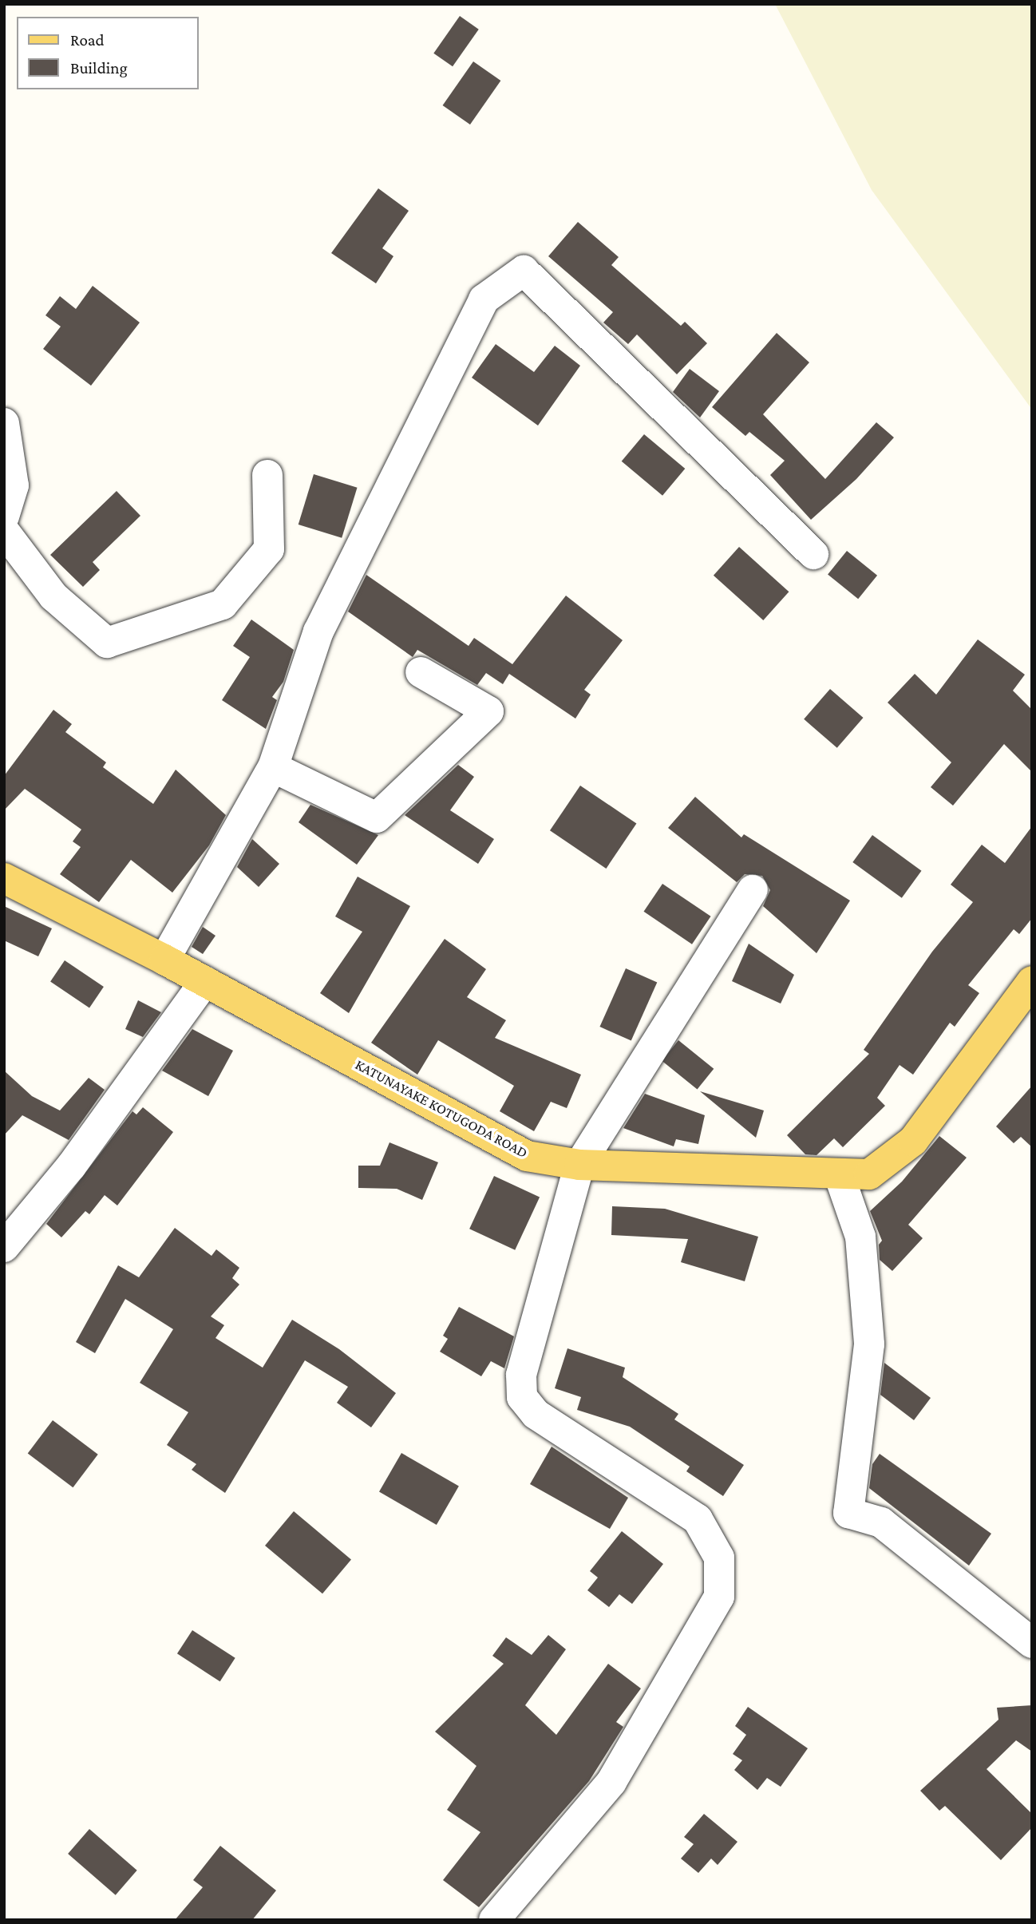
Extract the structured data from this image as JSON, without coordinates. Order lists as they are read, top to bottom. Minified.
{"streets":{"main road":["KATUNAYAKE KOTUGODA ROAD"]},"legend":["Road","Building"]}
